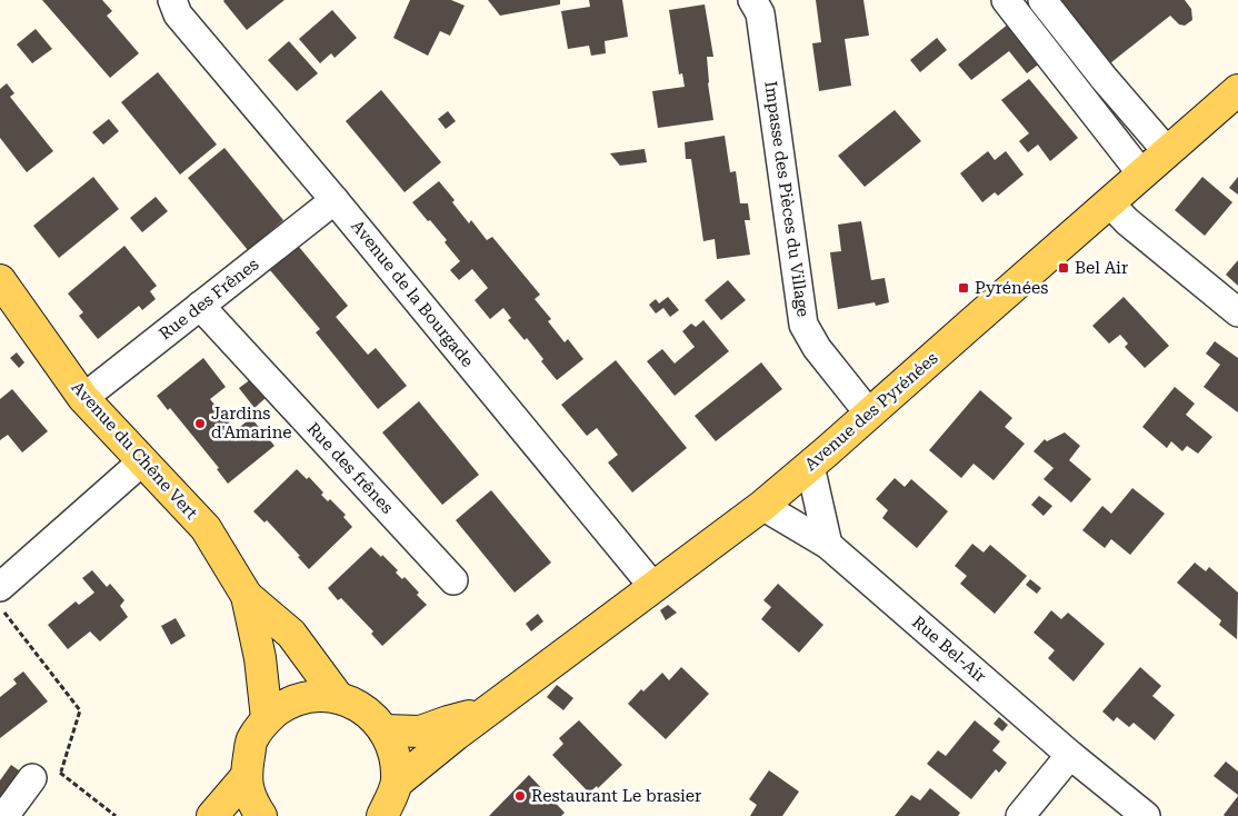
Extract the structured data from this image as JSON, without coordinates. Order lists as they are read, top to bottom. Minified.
{"streets":{"main road":["Avenue des Pyrénées","Avenue du Chêne Vert"],"street":["Impasse des Pièces du Village","Avenue de la Bourgade","Rue des Frênes","Rue des frênes","Rue Bel-Air"]},"crossings":[["Impasse des Pièces du Village","Avenue des Pyrénées"],["Avenue de la Bourgade","Rue des Frênes"],["Avenue de la Bourgade","Avenue des Pyrénées"],["Rue des Frênes","Avenue du Chêne Vert"],["Rue des Frênes","Rue des frênes"],["Avenue des Pyrénées","Rue Bel-Air"]],"places":{"transit":["Bel Air","Pyrénées"],"other":["Jardins d'Amarine","Restaurant Le brasier"]}}
